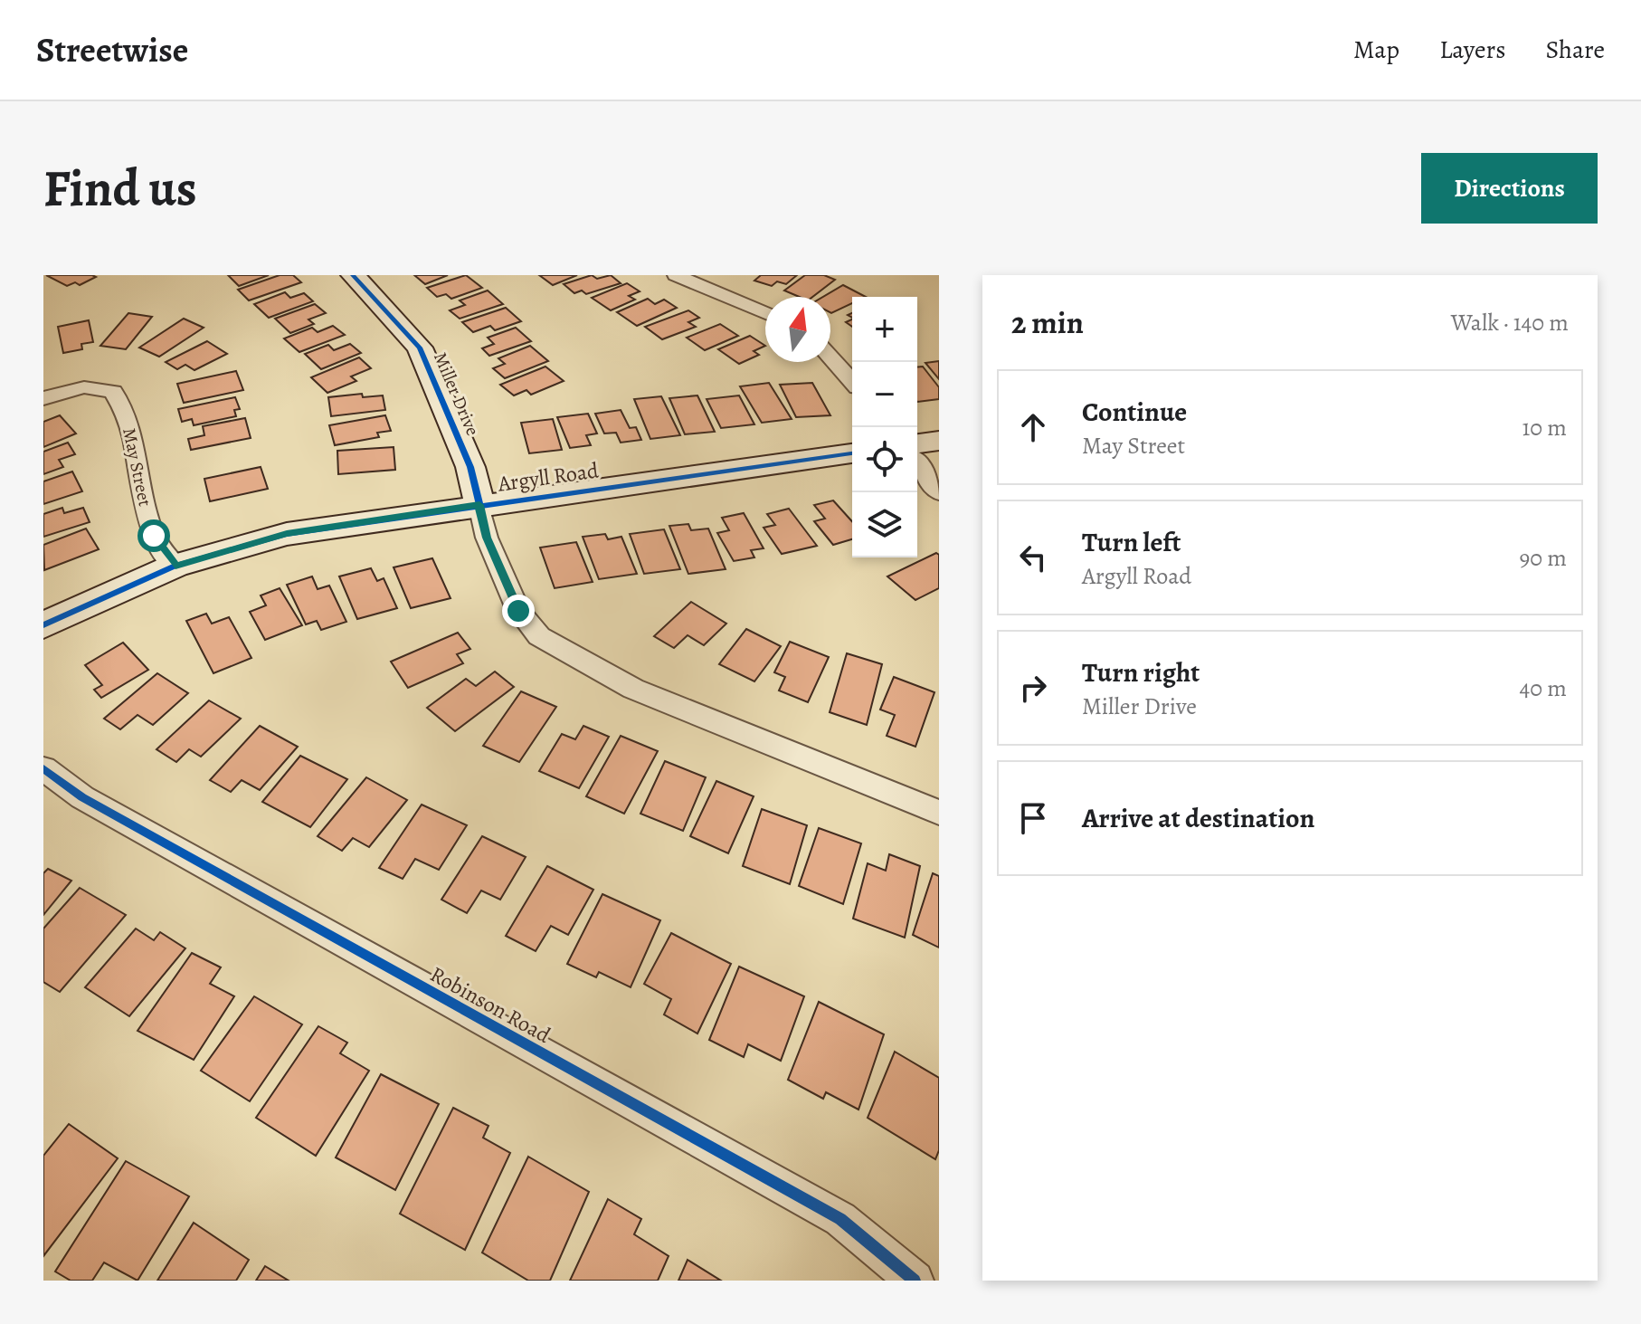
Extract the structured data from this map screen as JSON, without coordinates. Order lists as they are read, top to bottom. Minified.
{"streets":{"street":["Miller Drive","May Street","Argyll Road","Robinson Road"]},"crossings":[["Miller Drive","Argyll Road"],["May Street","Argyll Road"]],"north":"top","page":{"header":"Streetwise","nav":["Map","Layers","Share"],"buttons":"Directions","title":"Find us","heading":["2 min","Walk · 140 m"],"map_buttons":["+","−"],"list":[["Continue","May Street","10 m"],["Turn left","Argyll Road","90 m"],["Turn right","Miller Drive","40 m"],"Arrive at destination"]}}
